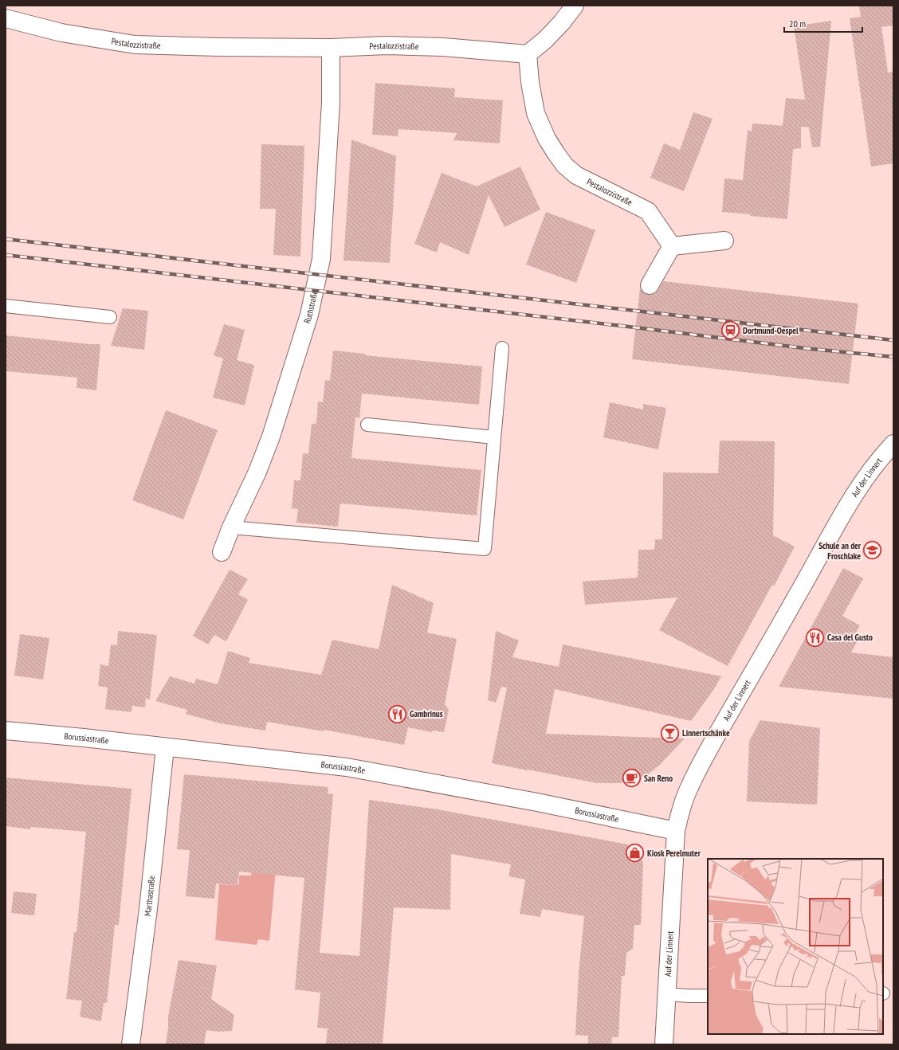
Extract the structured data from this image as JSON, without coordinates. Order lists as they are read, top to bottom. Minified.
{"streets":{"street":["Pestalozzistraße","Ruthstraße","Auf der Linnert","Borussiastraße","Marthastraße"]},"crossings":[["Pestalozzistraße","Ruthstraße"],["Auf der Linnert","Borussiastraße"],["Borussiastraße","Marthastraße"]],"places":{"station":["Dortmund-Oespel"],"school or university":["Schule an der Froschlake"],"restaurant":["Casa del Gusto","Gambrinus"],"bar":["Linnertschänke"],"cafe":["San Reno"],"shop":["Kiosk Perelmuter"]},"scale_bar":"20 m"}
